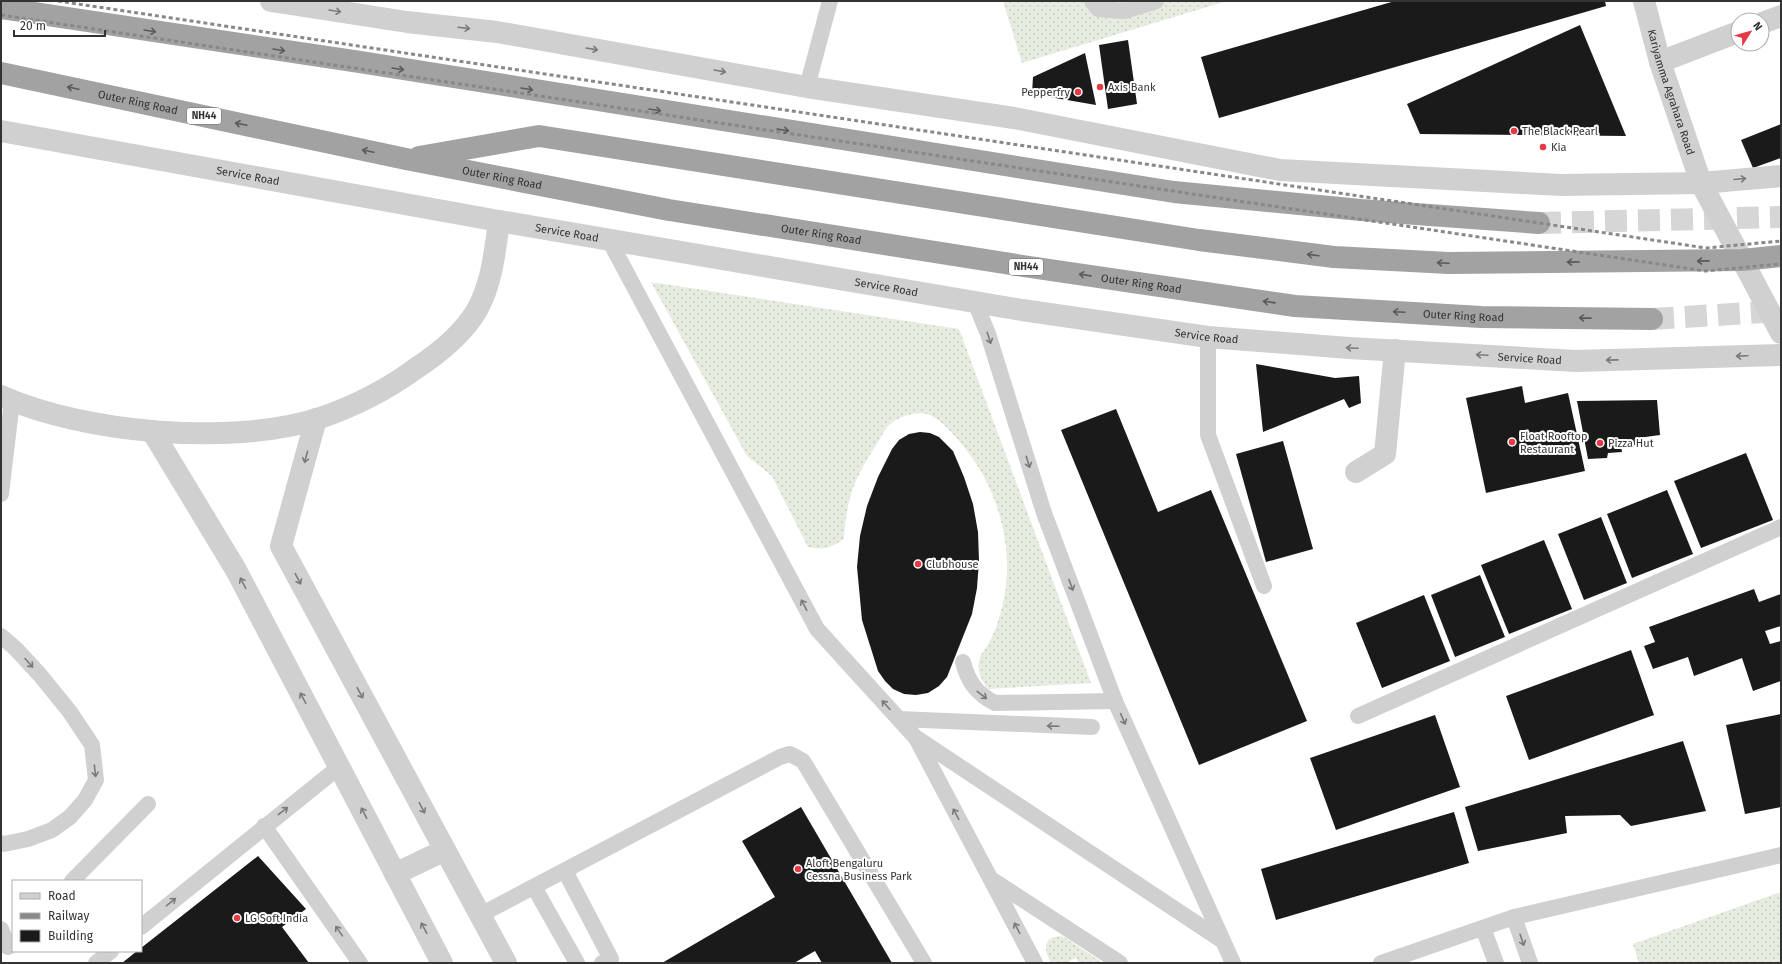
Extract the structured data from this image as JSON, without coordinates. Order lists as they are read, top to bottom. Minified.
{"streets":{"highway":["Outer Ring Road","NH44"],"street":["Kariyamma Agrahara Road","Service Road"]},"places":["Axis Bank","Pepperfry","The Black Pearl","Kia","Float Rooftop Restaurant","Pizza Hut","Clubhouse","Aloft Bengaluru Cessna Business Park","LG Soft India"],"legend":["Road","Railway","Building"],"scale_bar":"20 m","north":"top right"}
